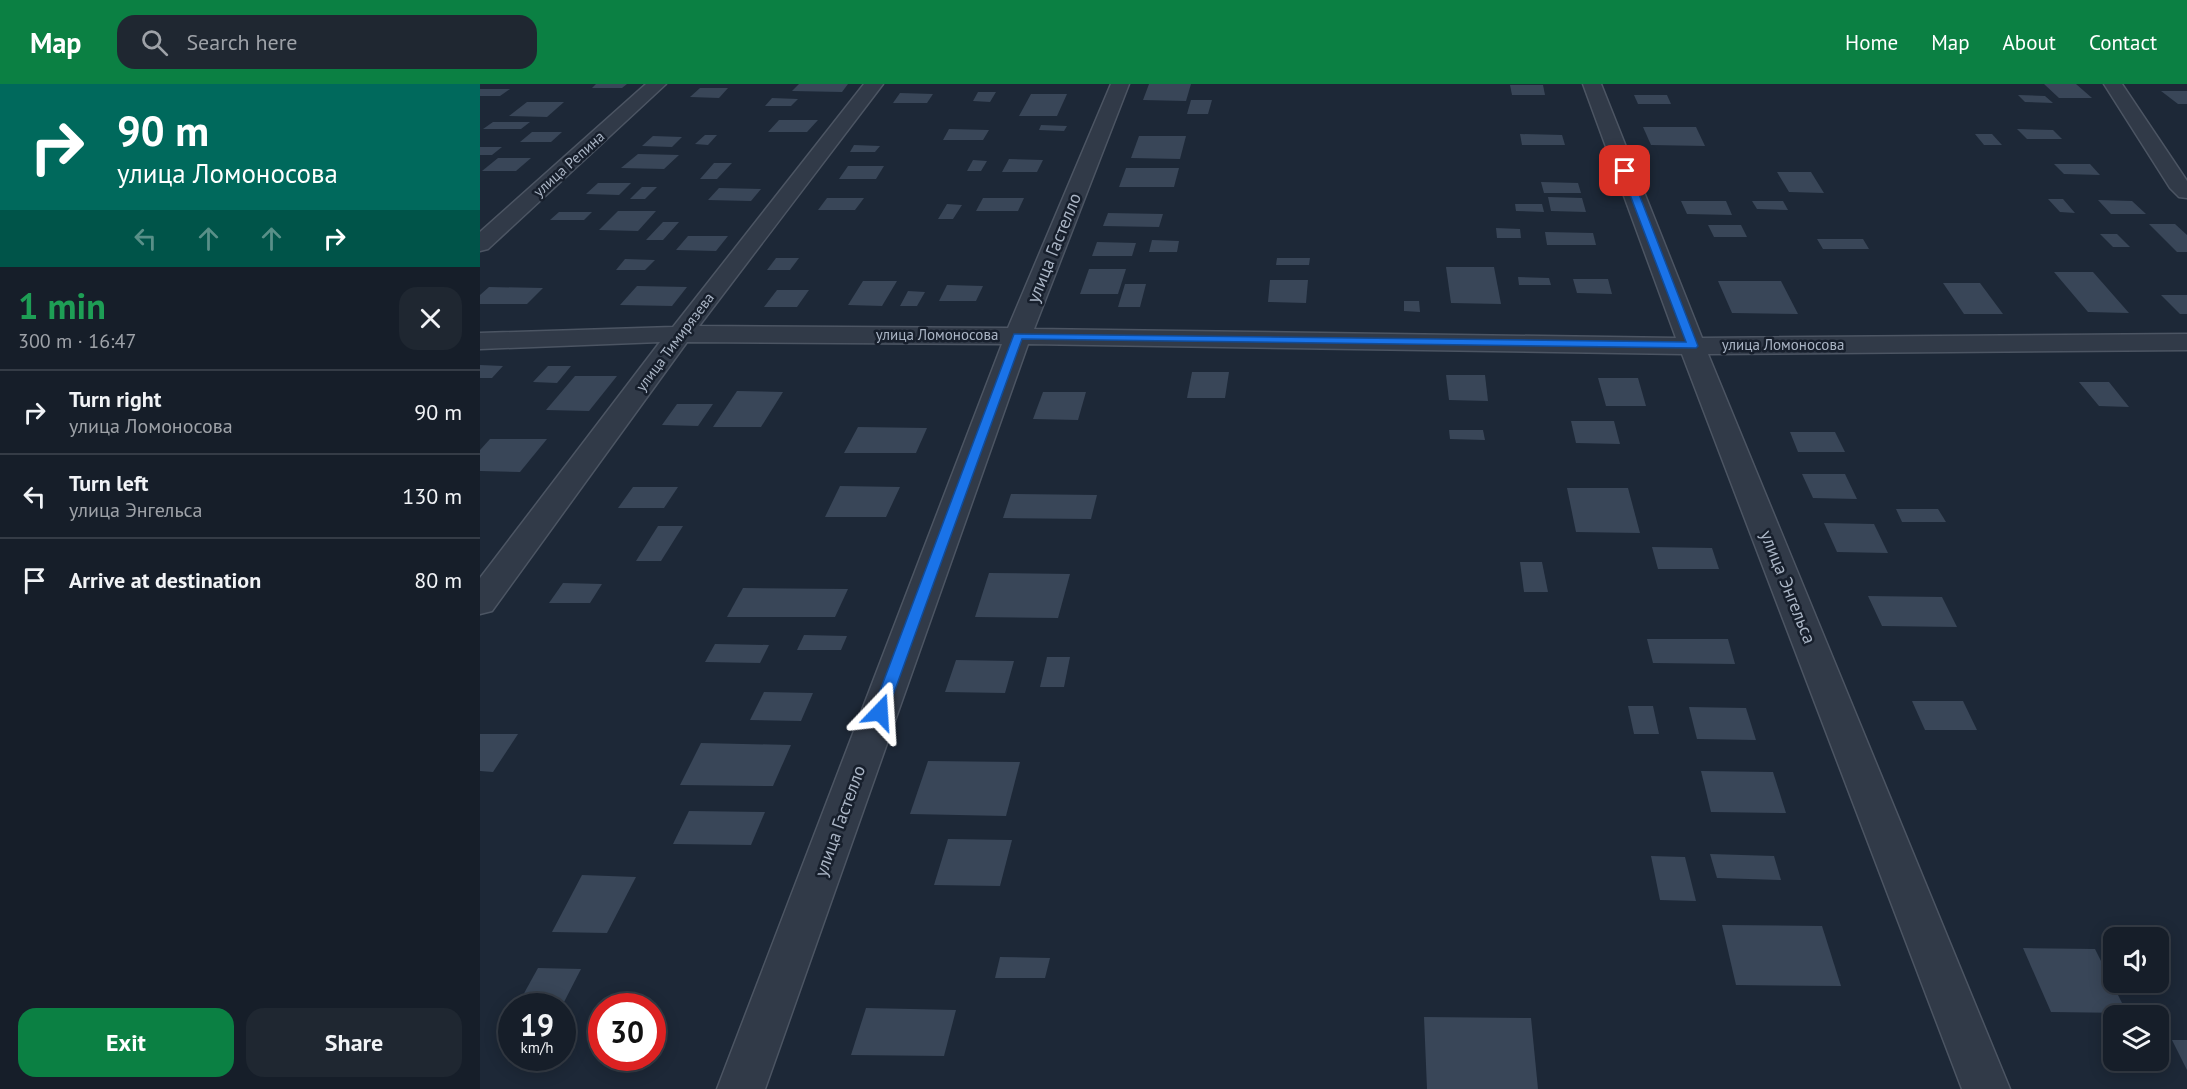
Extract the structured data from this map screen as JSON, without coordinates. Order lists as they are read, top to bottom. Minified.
{"streets":{"street":["улица Репина","улица Гастелло","улица Ломоносова","улица Тимирязева","улица Энгельса"]},"crossings":[["улица Гастелло","улица Ломоносова"],["улица Ломоносова","улица Тимирязева"],["улица Ломоносова","улица Энгельса"]],"page":{"header":"Map","search":"Search here","nav":["Home","Map","About","Contact"],"turn":["90 m","улица Ломоносова"],"heading":["1 min","300 m · 16:47"],"list":[{"name":"Turn right","note":"улица Ломоносова","value":"90 m"},{"name":"Turn left","note":"улица Энгельса","value":"130 m"},{"name":"Arrive at destination","value":"80 m"}],"speed":"19 km/h","limit":"30","buttons":["Exit","Share"]}}
